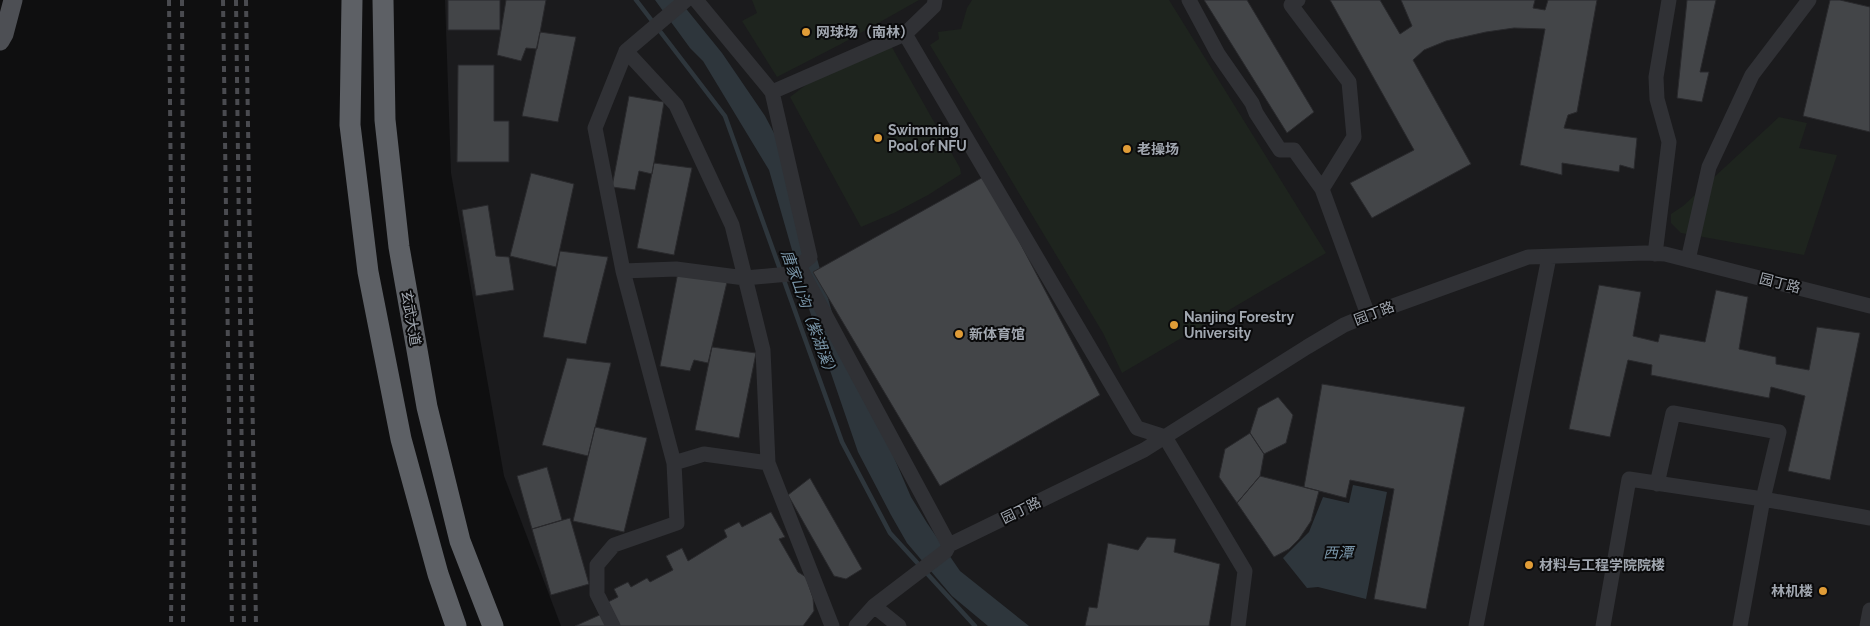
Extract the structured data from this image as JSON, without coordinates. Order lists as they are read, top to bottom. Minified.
{"streets":{"highway":["玄武大道"],"lane":["园丁路"]},"water":["唐家山沟（紫湖溪）","西潭"],"places":["网球场（南林）","Swimming Pool of NFU","老操场","Nanjing Forestry University","新体育馆","材料与工程学院院楼","林机楼"]}
